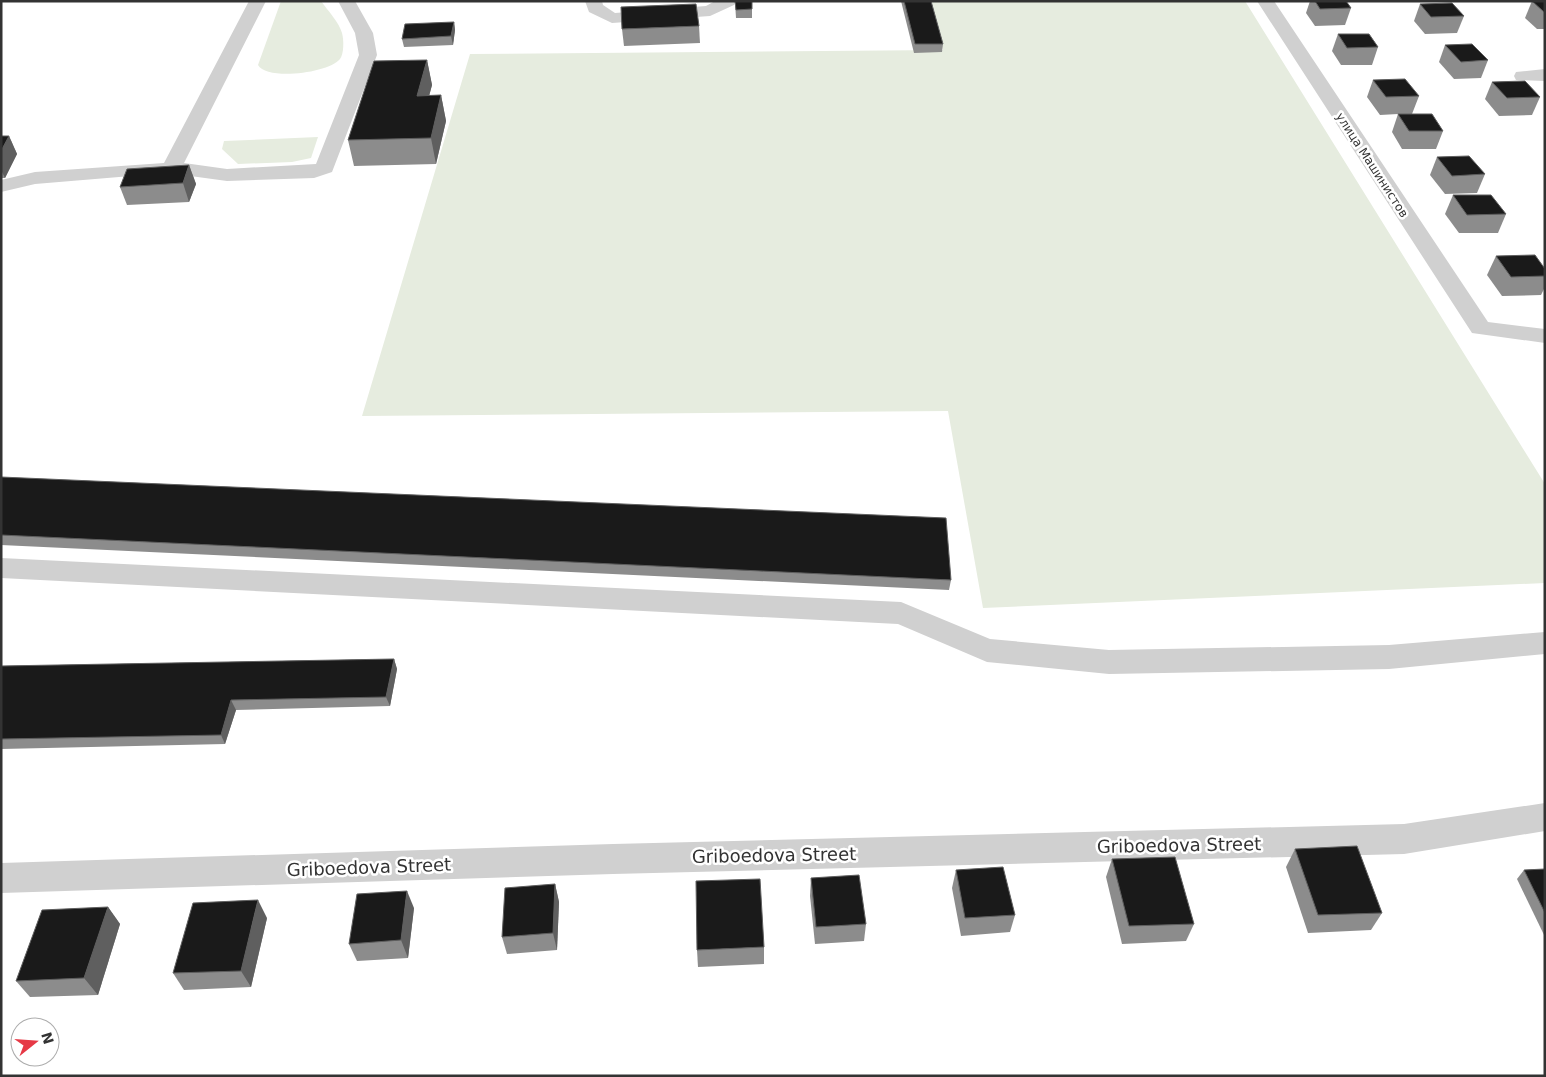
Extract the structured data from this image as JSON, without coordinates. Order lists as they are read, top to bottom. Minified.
{"streets":{"street":["улица Машинистов","Griboedova Street"]},"north":"right"}
